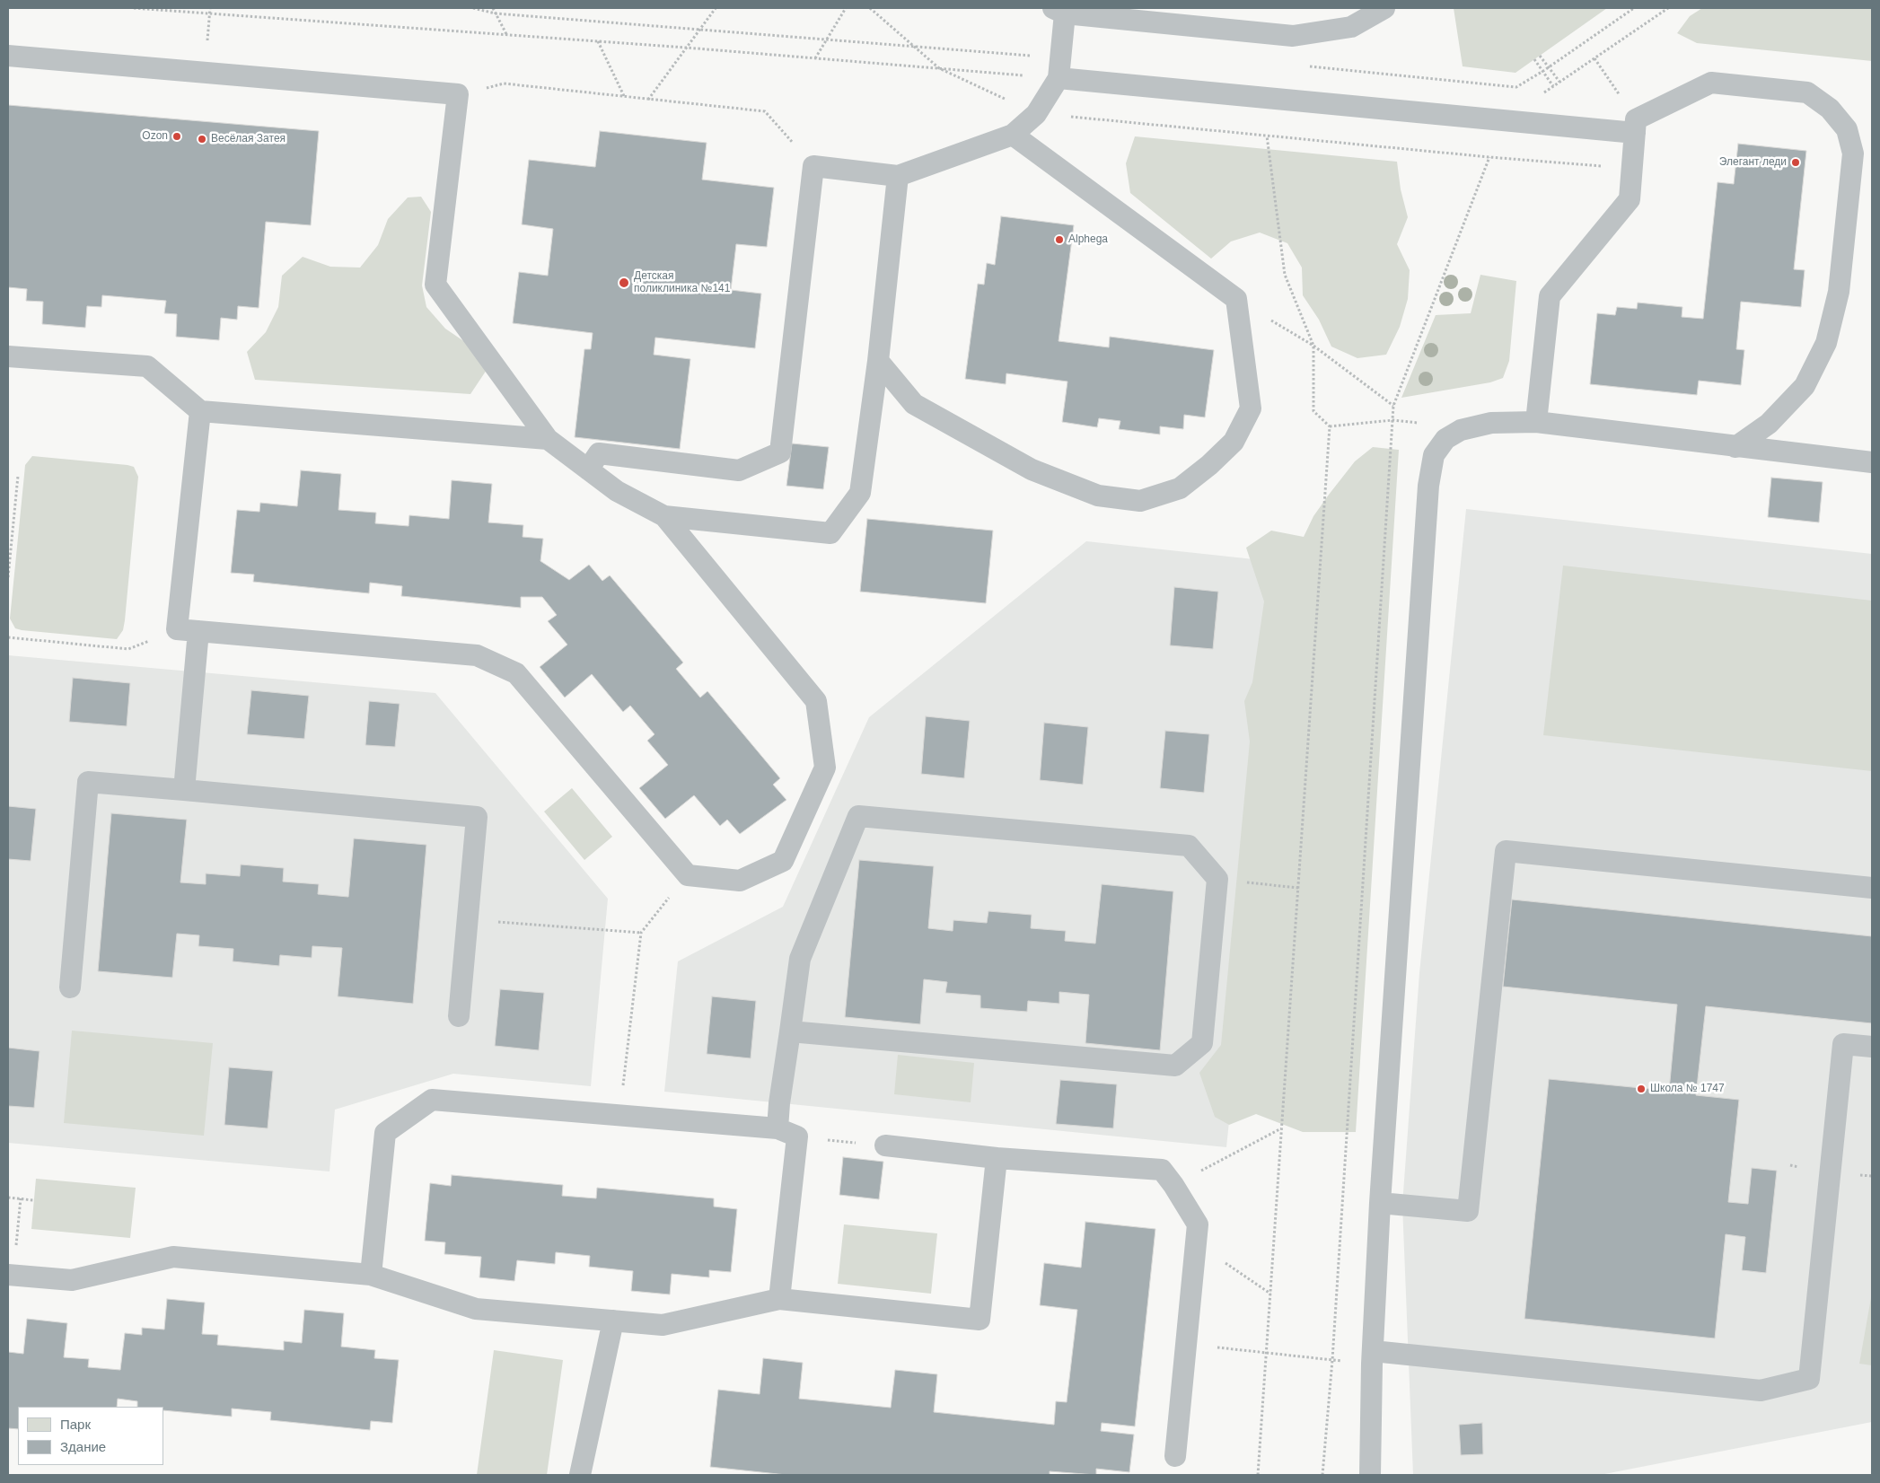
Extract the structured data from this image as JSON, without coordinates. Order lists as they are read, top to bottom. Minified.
{"places":["Ozon","Весёлая Затея","Элегант леди","Alphega","Детская поликлиника №141","Школа № 1747"],"legend":["Парк","Здание"]}
